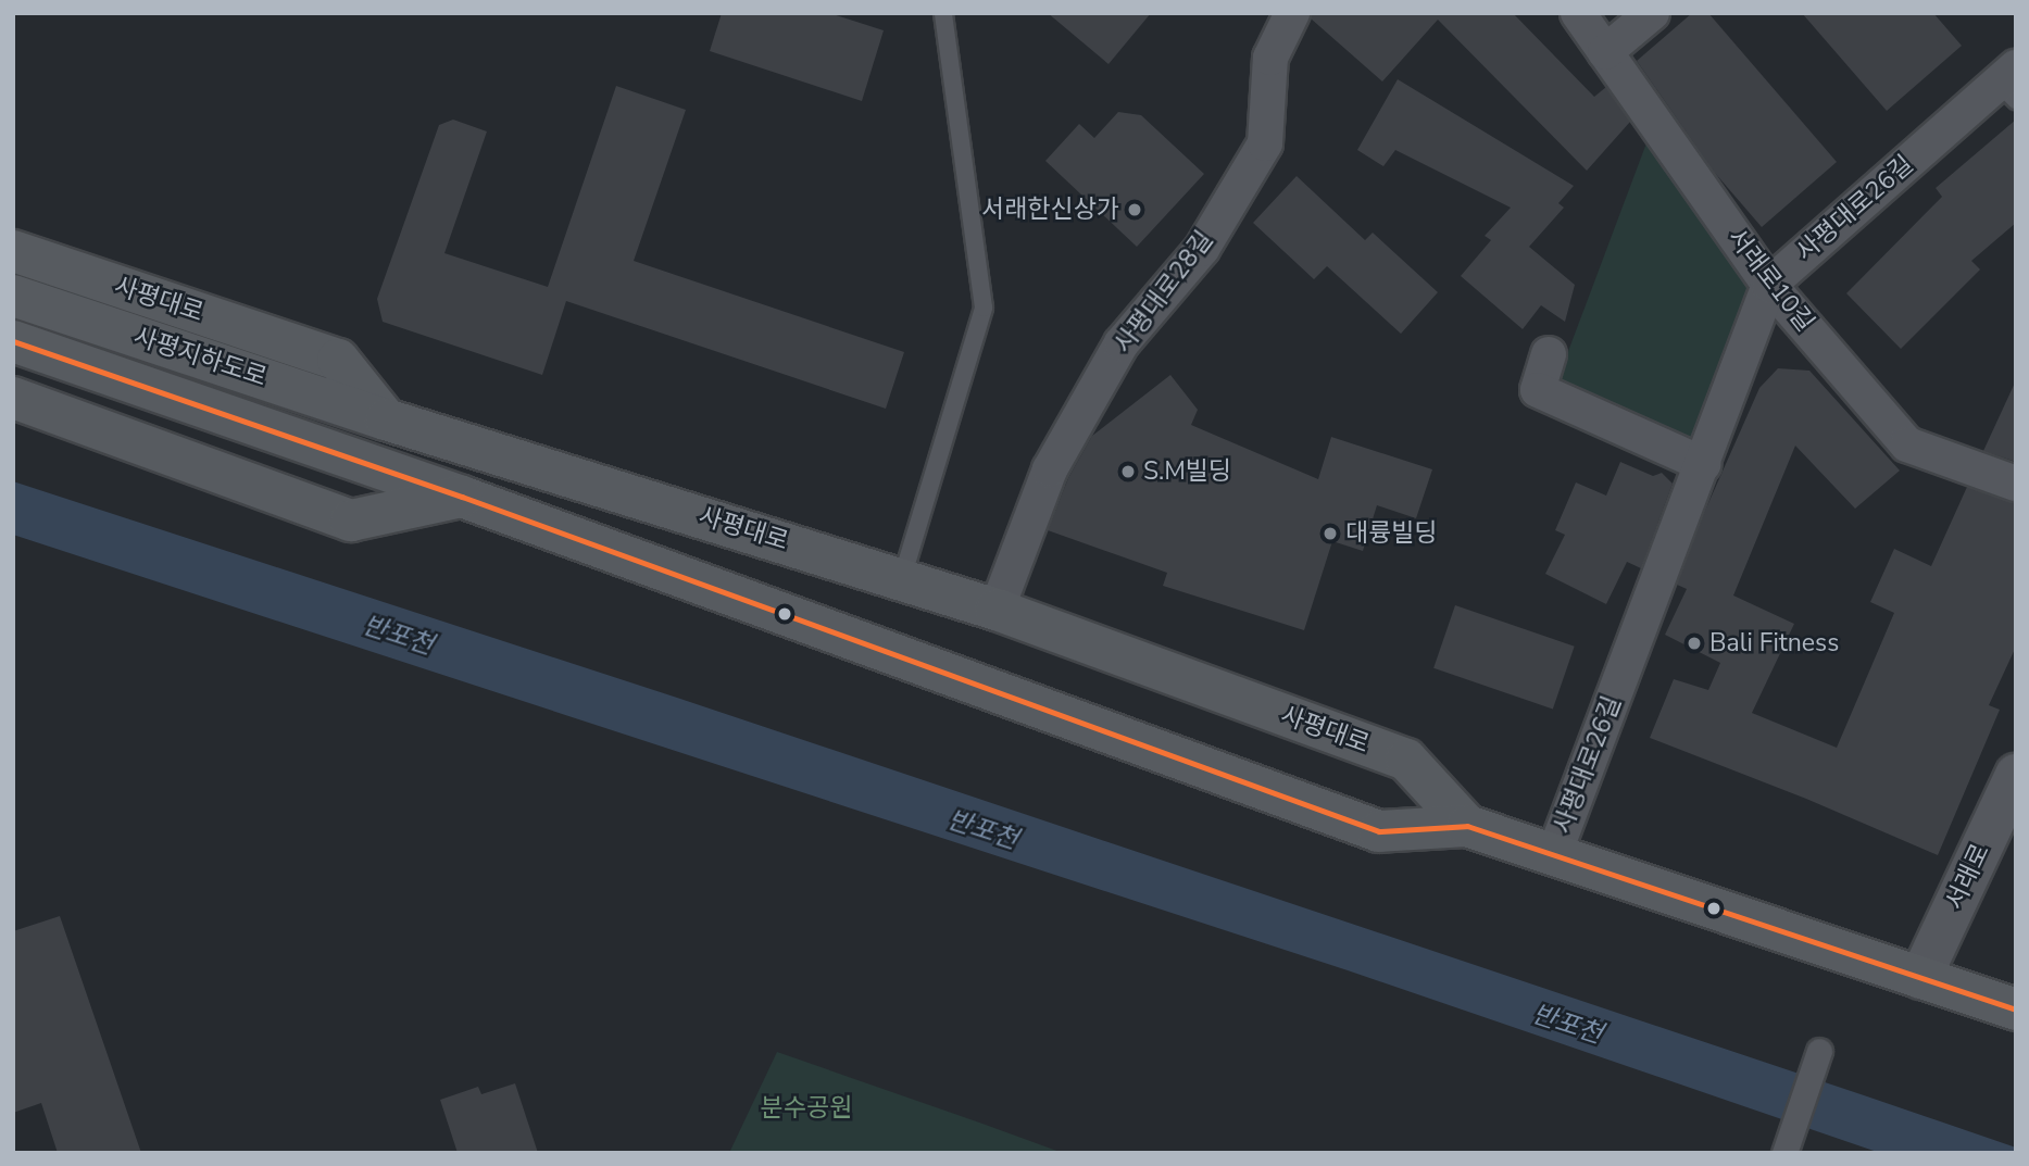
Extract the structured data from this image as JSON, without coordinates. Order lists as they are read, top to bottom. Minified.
{"streets":{"main road":["사평대로","사평지하도로"],"street":["사평대로26길","서래로10길","사평대로28길","서래로"]},"crossings":[["사평대로26길","서래로10길"],["사평대로26길","사평대로"],["사평대로28길","사평대로"],["사평대로","사평지하도로"],["사평대로","서래로"]],"water":["반포천"],"parks":["분수공원"],"places":["서래한신상가","S.M빌딩","대륭빌딩","Bali Fitness"]}
